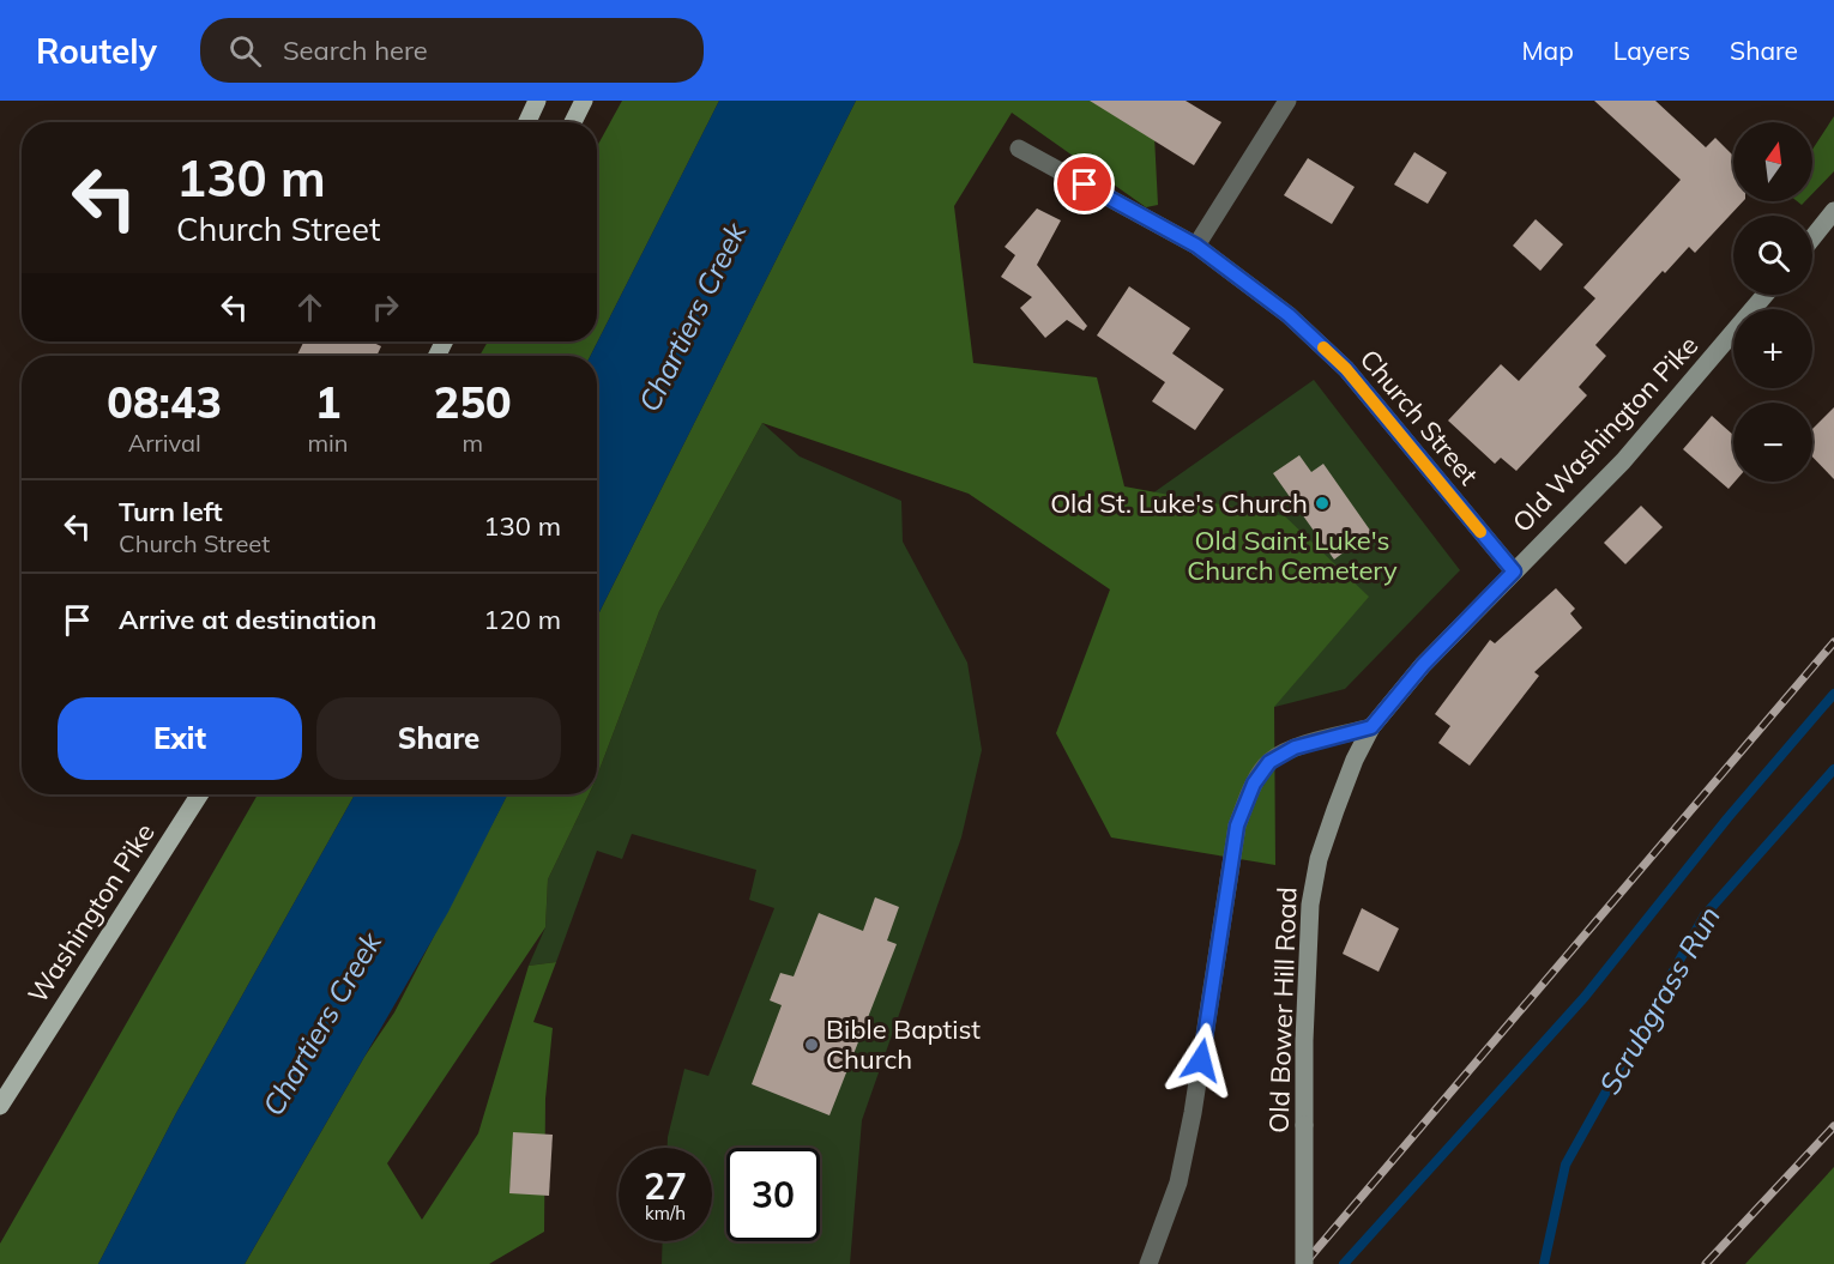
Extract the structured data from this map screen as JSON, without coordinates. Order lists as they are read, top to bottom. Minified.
{"streets":{"main road":["Washington Pike"],"street":["Church Street","Old Washington Pike","Old Bower Hill Road"]},"crossings":[["Church Street","Old Washington Pike"],["Old Washington Pike","Old Bower Hill Road"]],"water":["Chartiers Creek","Scrubgrass Run"],"parks":["Old Saint Luke's Church Cemetery"],"places":["Old St. Luke's Church","Bible Baptist Church"],"north":"top","page":{"header":"Routely","search":"Search here","nav":["Map","Layers","Share"],"map_buttons":["+","−"],"turn":["130 m","Church Street"],"eta":["08:43","Arrival","1","min","250","m"],"list":[{"name":"Turn left","note":"Church Street","value":"130 m"},{"name":"Arrive at destination","value":"120 m"}],"buttons":["Exit","Share"],"speed":"27 km/h","limit":"30"}}
